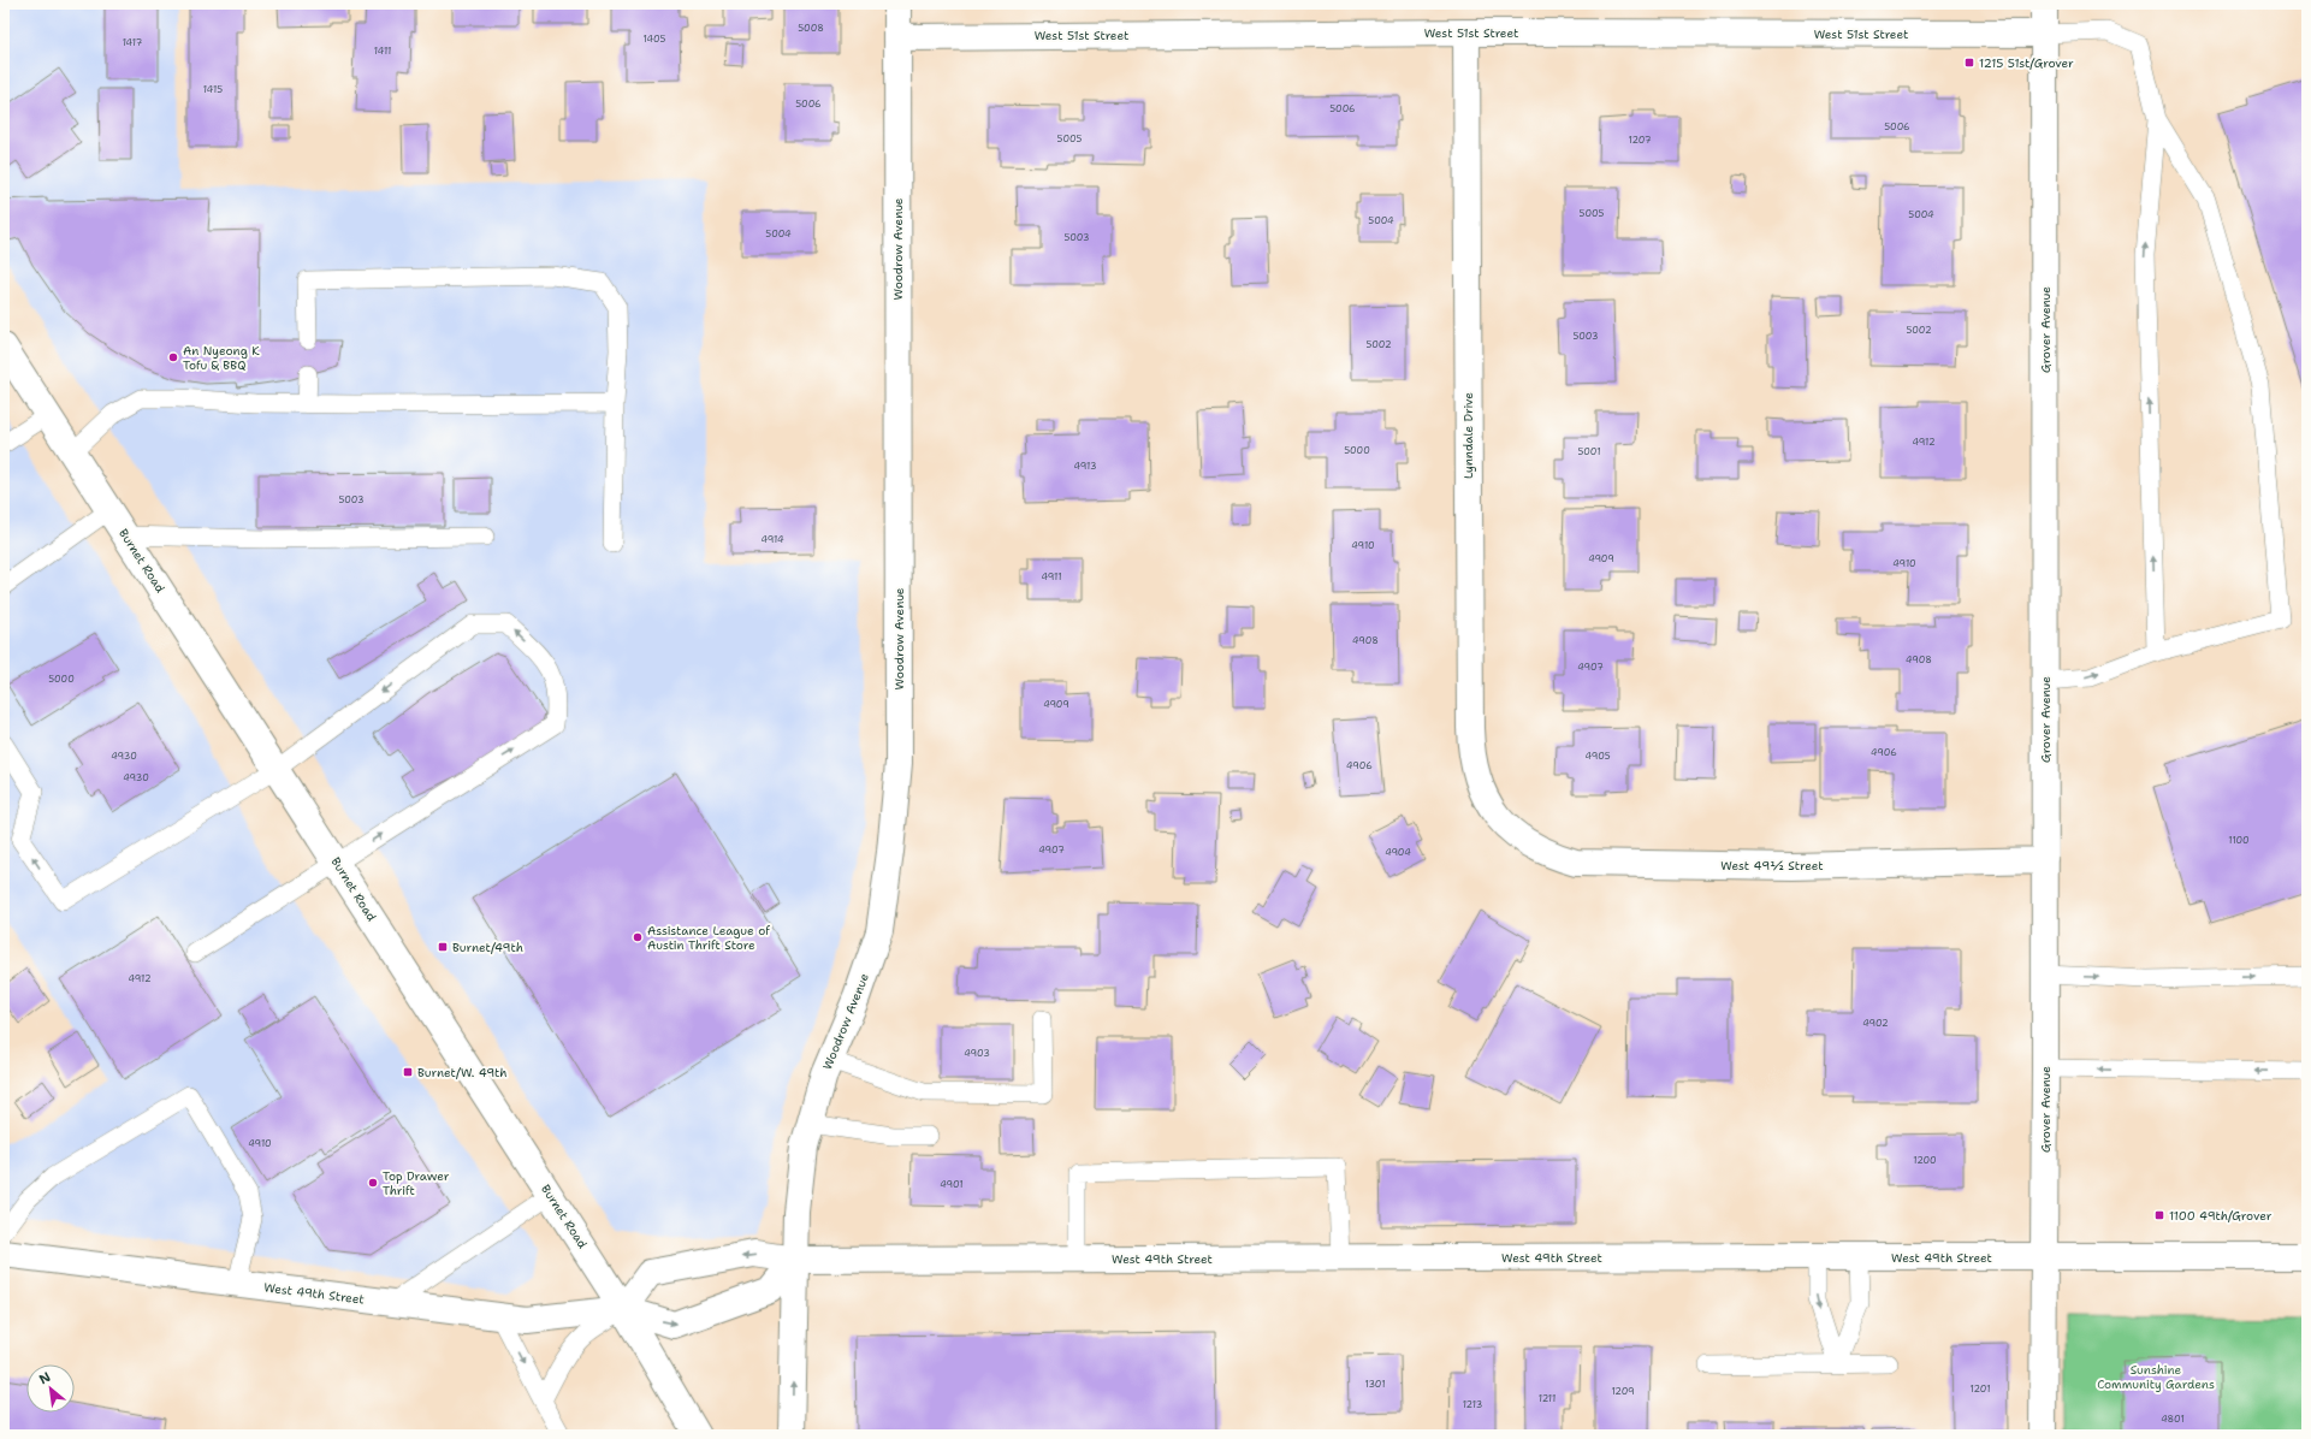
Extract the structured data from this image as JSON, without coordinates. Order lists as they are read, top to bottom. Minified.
{"streets":{"street":["West 51st Street","Woodrow Avenue","Grover Avenue","Lynndale Drive","Burnet Road","West 49½ Street","West 49th Street"]},"crossings":[["West 51st Street","Woodrow Avenue"],["West 51st Street","Grover Avenue"],["West 51st Street","Lynndale Drive"],["Woodrow Avenue","West 49th Street"],["Grover Avenue","West 49½ Street"],["Grover Avenue","West 49th Street"],["Lynndale Drive","West 49½ Street"],["Burnet Road","West 49th Street"]],"parks":["Sunshine Community Gardens"],"places":{"transit":["1215 51st/Grover","Burnet/49th","Burnet/W. 49th","1100 49th/Grover"],"other":["An Nyeong K Tofu & BBQ","Assistance League of Austin Thrift Store","Top Drawer Thrift"]},"house_numbers":["5008","1405","1417","1411","1415","5006","5006","5006","5005","1207","5005","5004","5004","5004","5003","5002","5003","5002","4912","5000","5001","4913","5003","4914","4910","4909","4910","4911","4908","4908","4907","5000","4909","4906","4930","4905","4906","4930","1100","4907","4904","4912","4902","4903","4910","1200","4901","1301","1201","1209","1211","1213","4801"],"north":"top left"}
